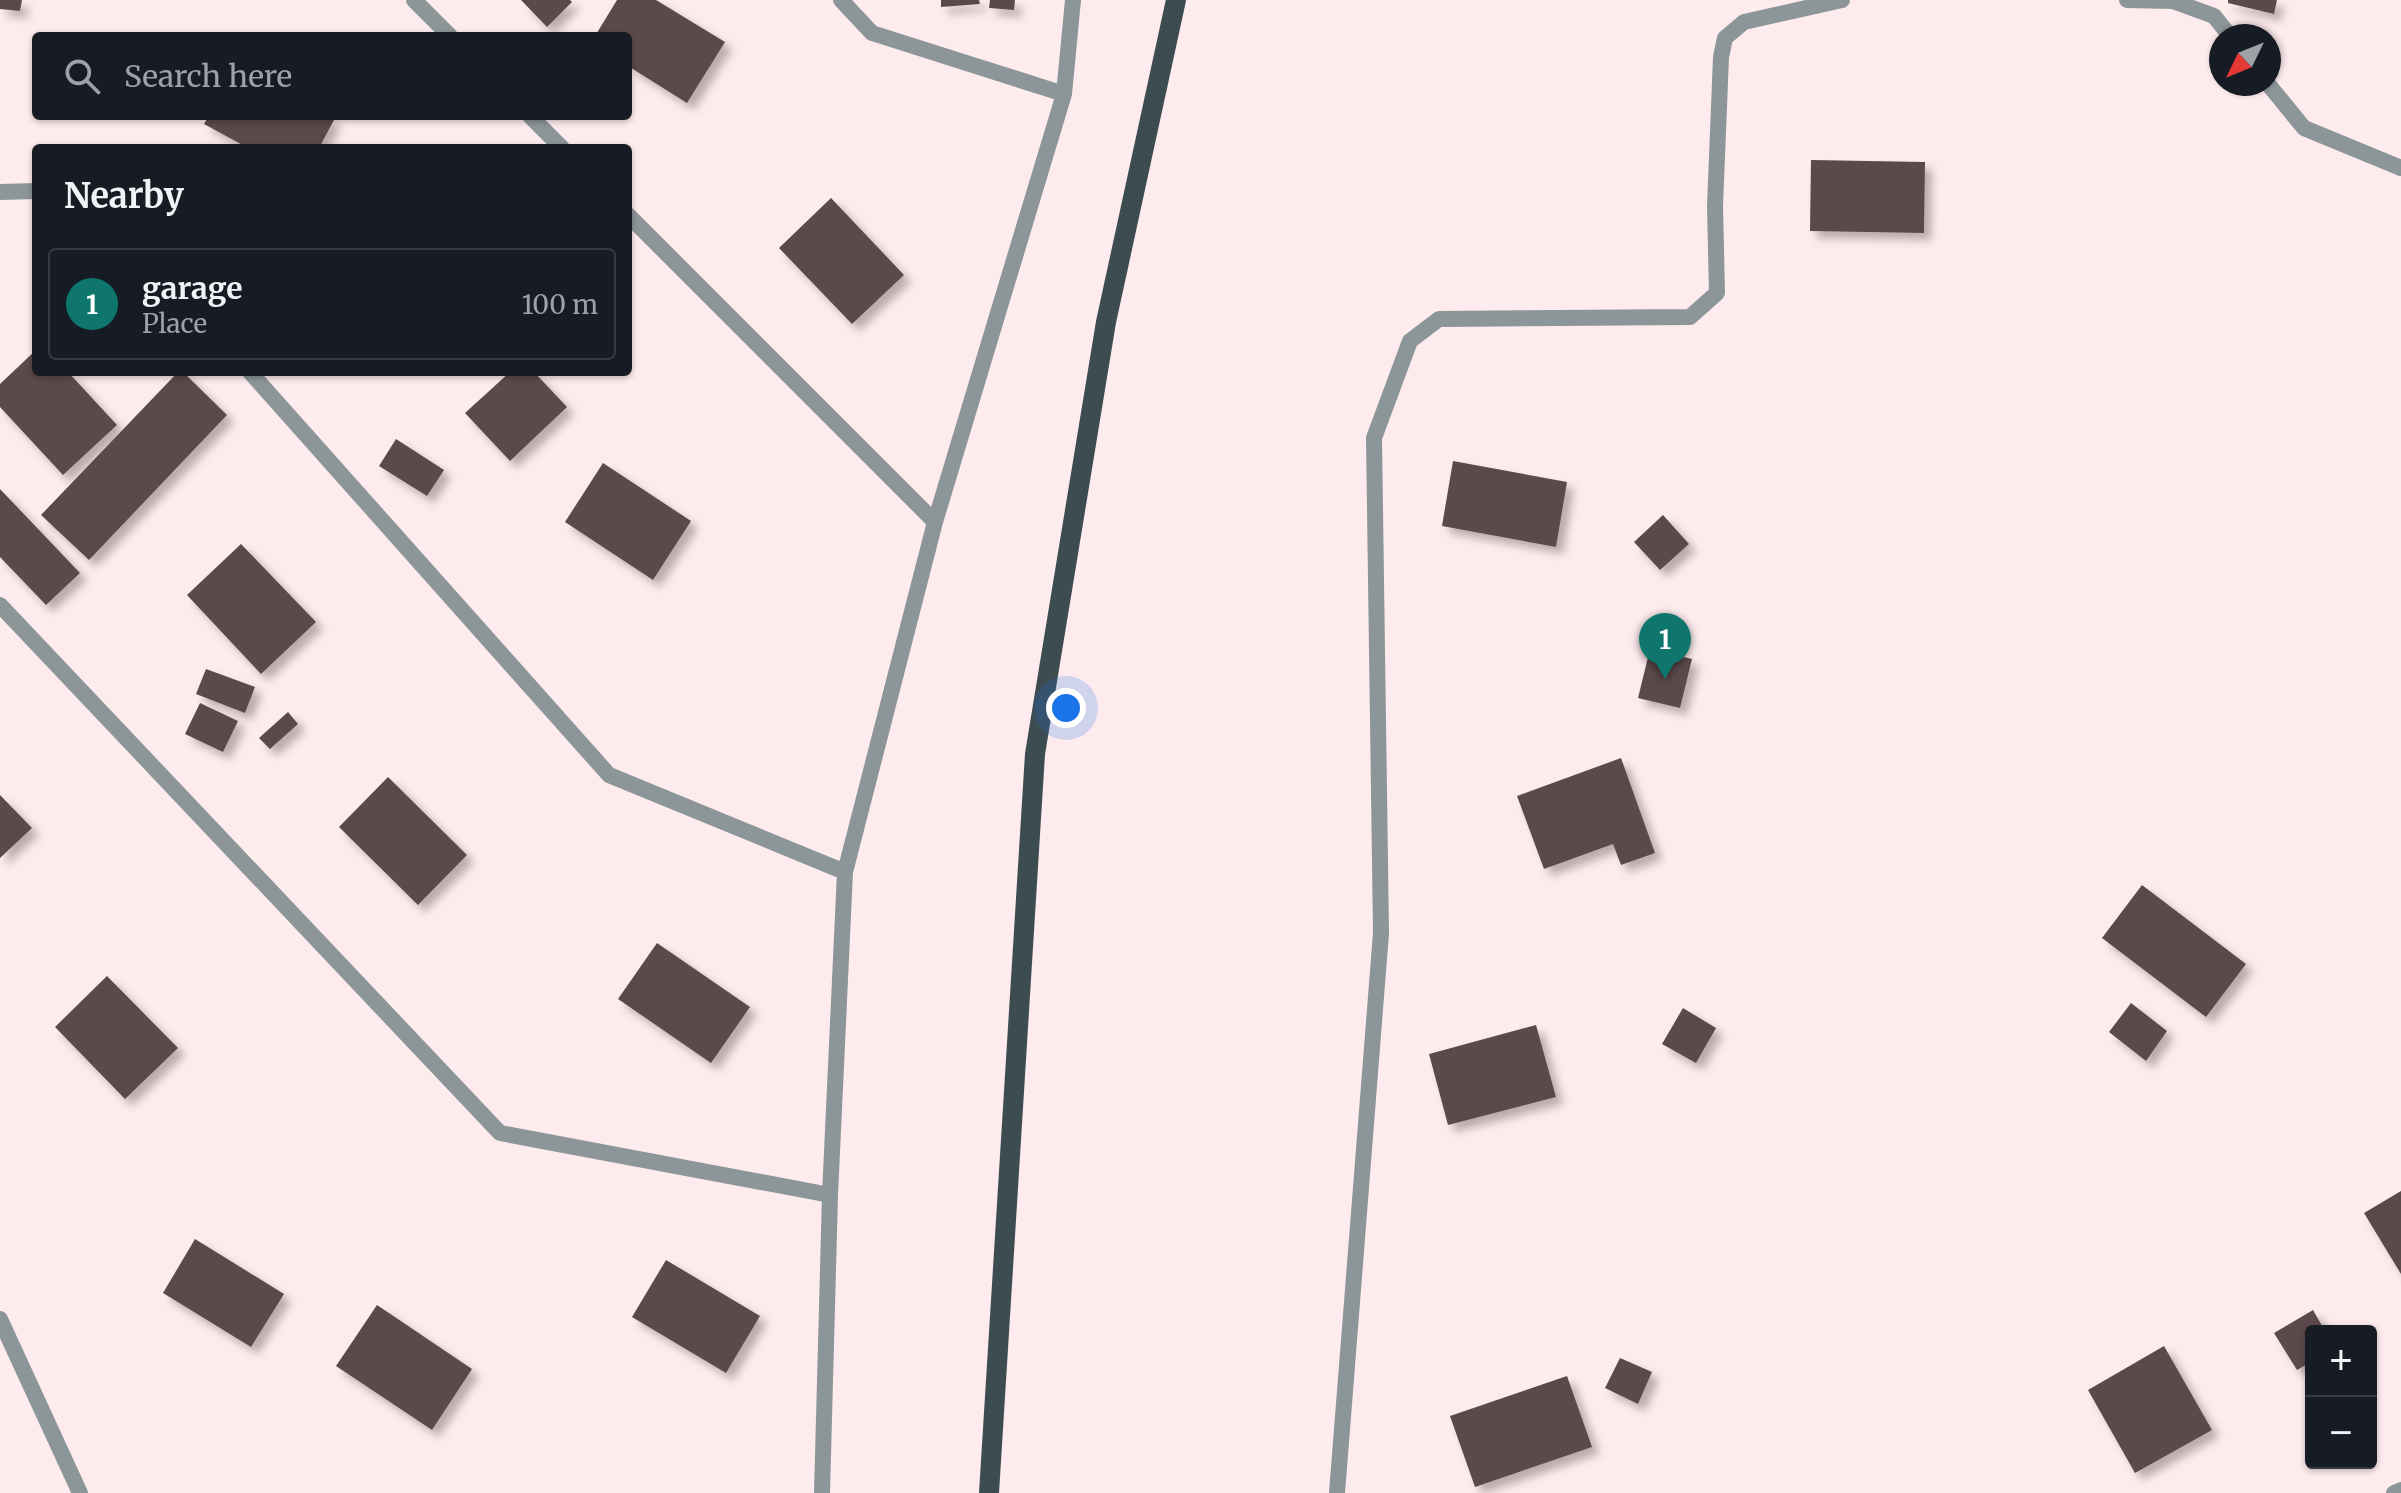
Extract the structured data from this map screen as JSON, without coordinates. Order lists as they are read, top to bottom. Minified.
{"north":"bottom left","page":{"search":"Search here","heading":"Nearby","list":[{"mark":"1","name":"garage","note":"Place","value":"100 m"}],"pins":"1","map_buttons":["+","−"]}}
